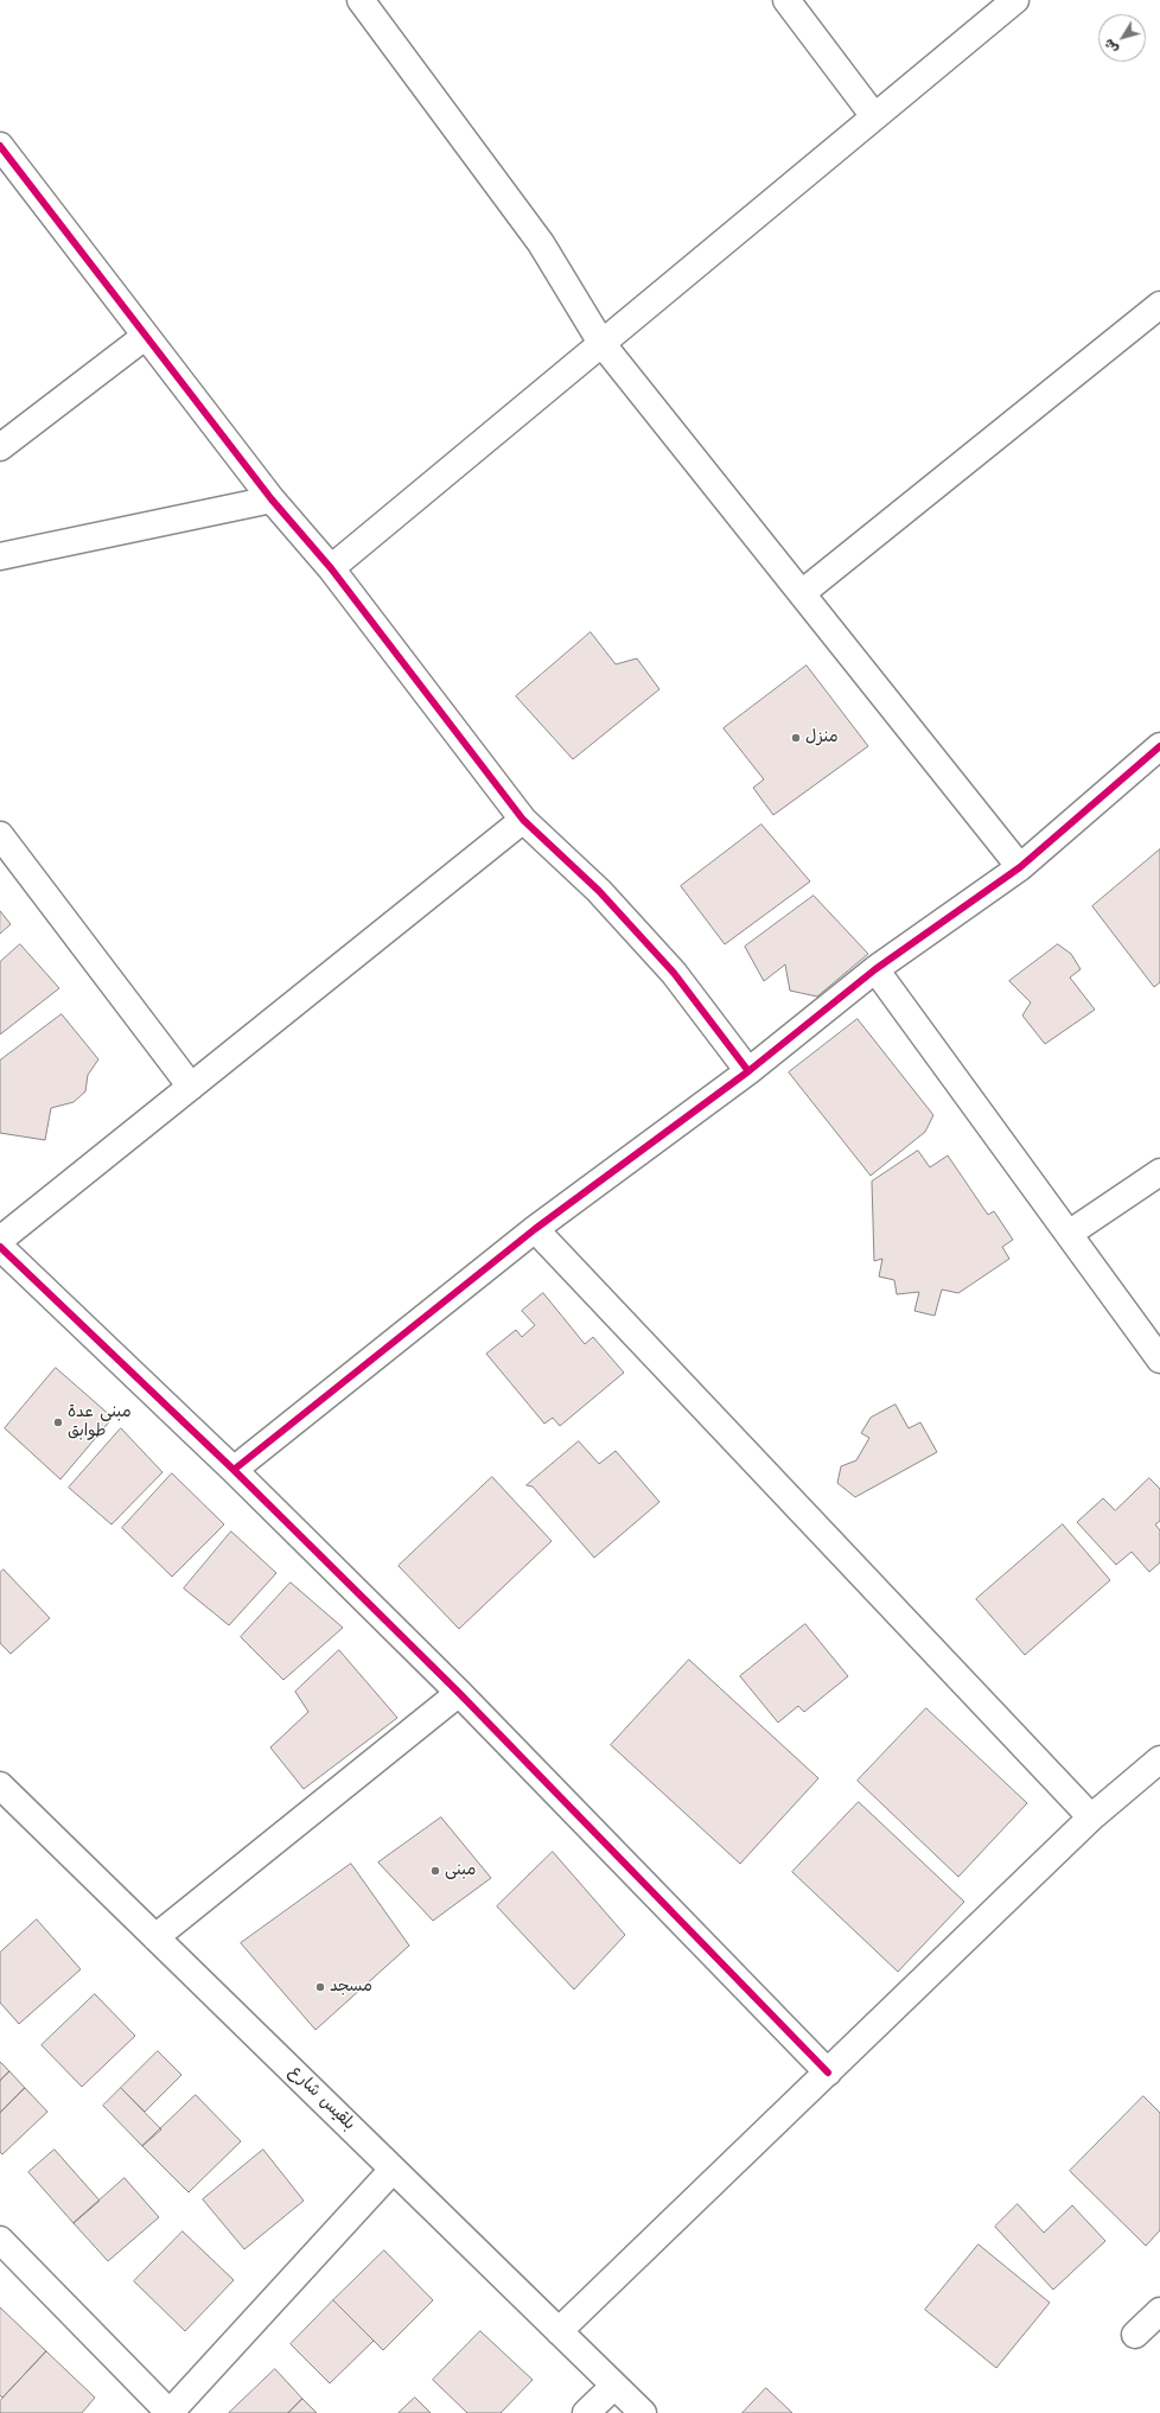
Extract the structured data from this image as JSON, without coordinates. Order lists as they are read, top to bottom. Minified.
{"streets":{"street":["بلقيس شارع"]},"places":["منزل","مبنى عدة طوابق","مبنى","مسجد"],"north":"bottom left"}
